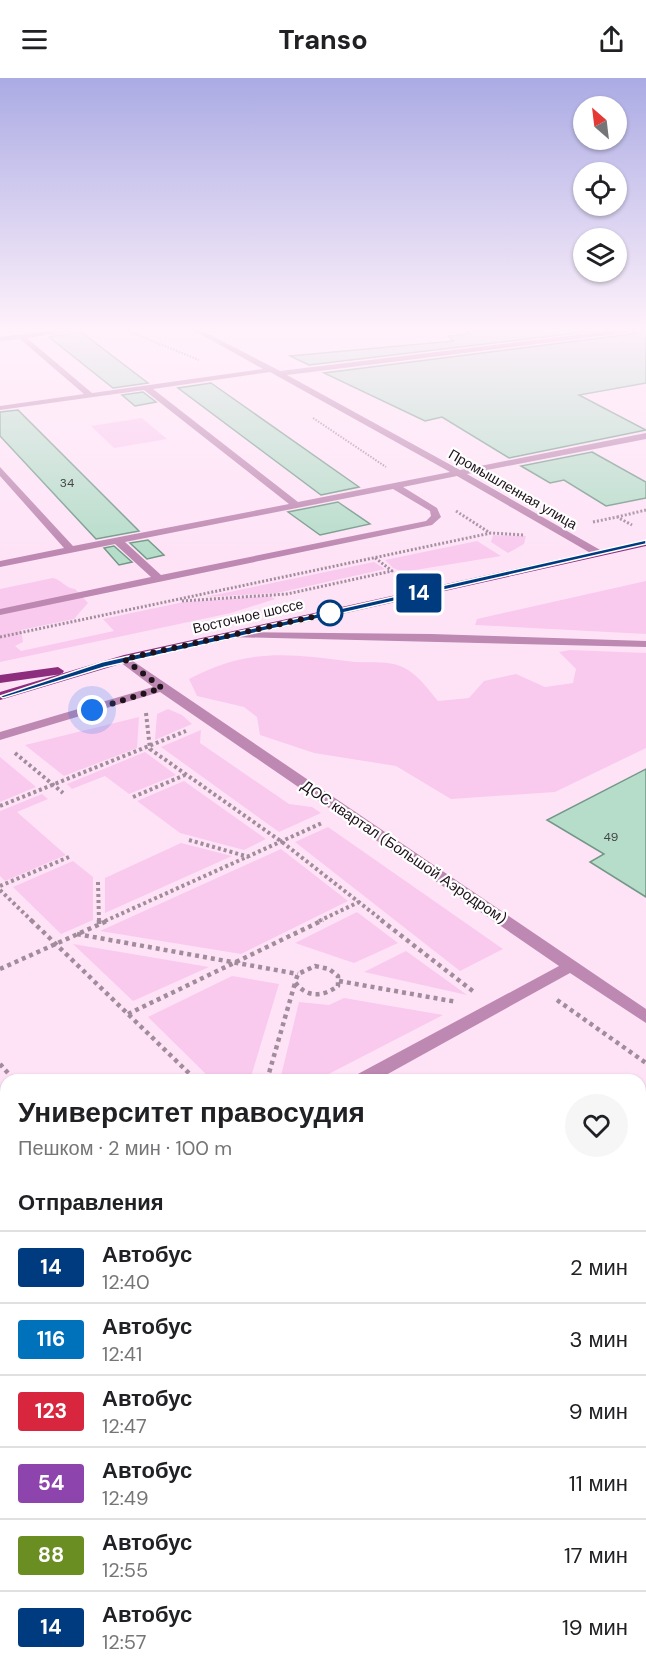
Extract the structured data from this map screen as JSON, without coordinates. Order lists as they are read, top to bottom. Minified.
{"streets":{"main road":["Восточное шоссе"],"street":["Промышленная улица","ДОС квартал (Большой Аэродром)"]},"crossings":[["Промышленная улица","Восточное шоссе"],["Восточное шоссе","ДОС квартал (Большой Аэродром)"]],"lines":["bus line 14"],"house_numbers":["34","49"],"north":"top left","page":{"header":"Transo","on_map":"14","heading":[["Университет правосудия","Пешком · 2 мин · 100 m"],"Отправления"],"list":[{"mark":"14","name":"Автобус","note":"12:40","value":"2 мин"},{"mark":"116","name":"Автобус","note":"12:41","value":"3 мин"},{"mark":"123","name":"Автобус","note":"12:47","value":"9 мин"},{"mark":"54","name":"Автобус","note":"12:49","value":"11 мин"},{"mark":"88","name":"Автобус","note":"12:55","value":"17 мин"},{"mark":"14","name":"Автобус","note":"12:57","value":"19 мин"}]}}
